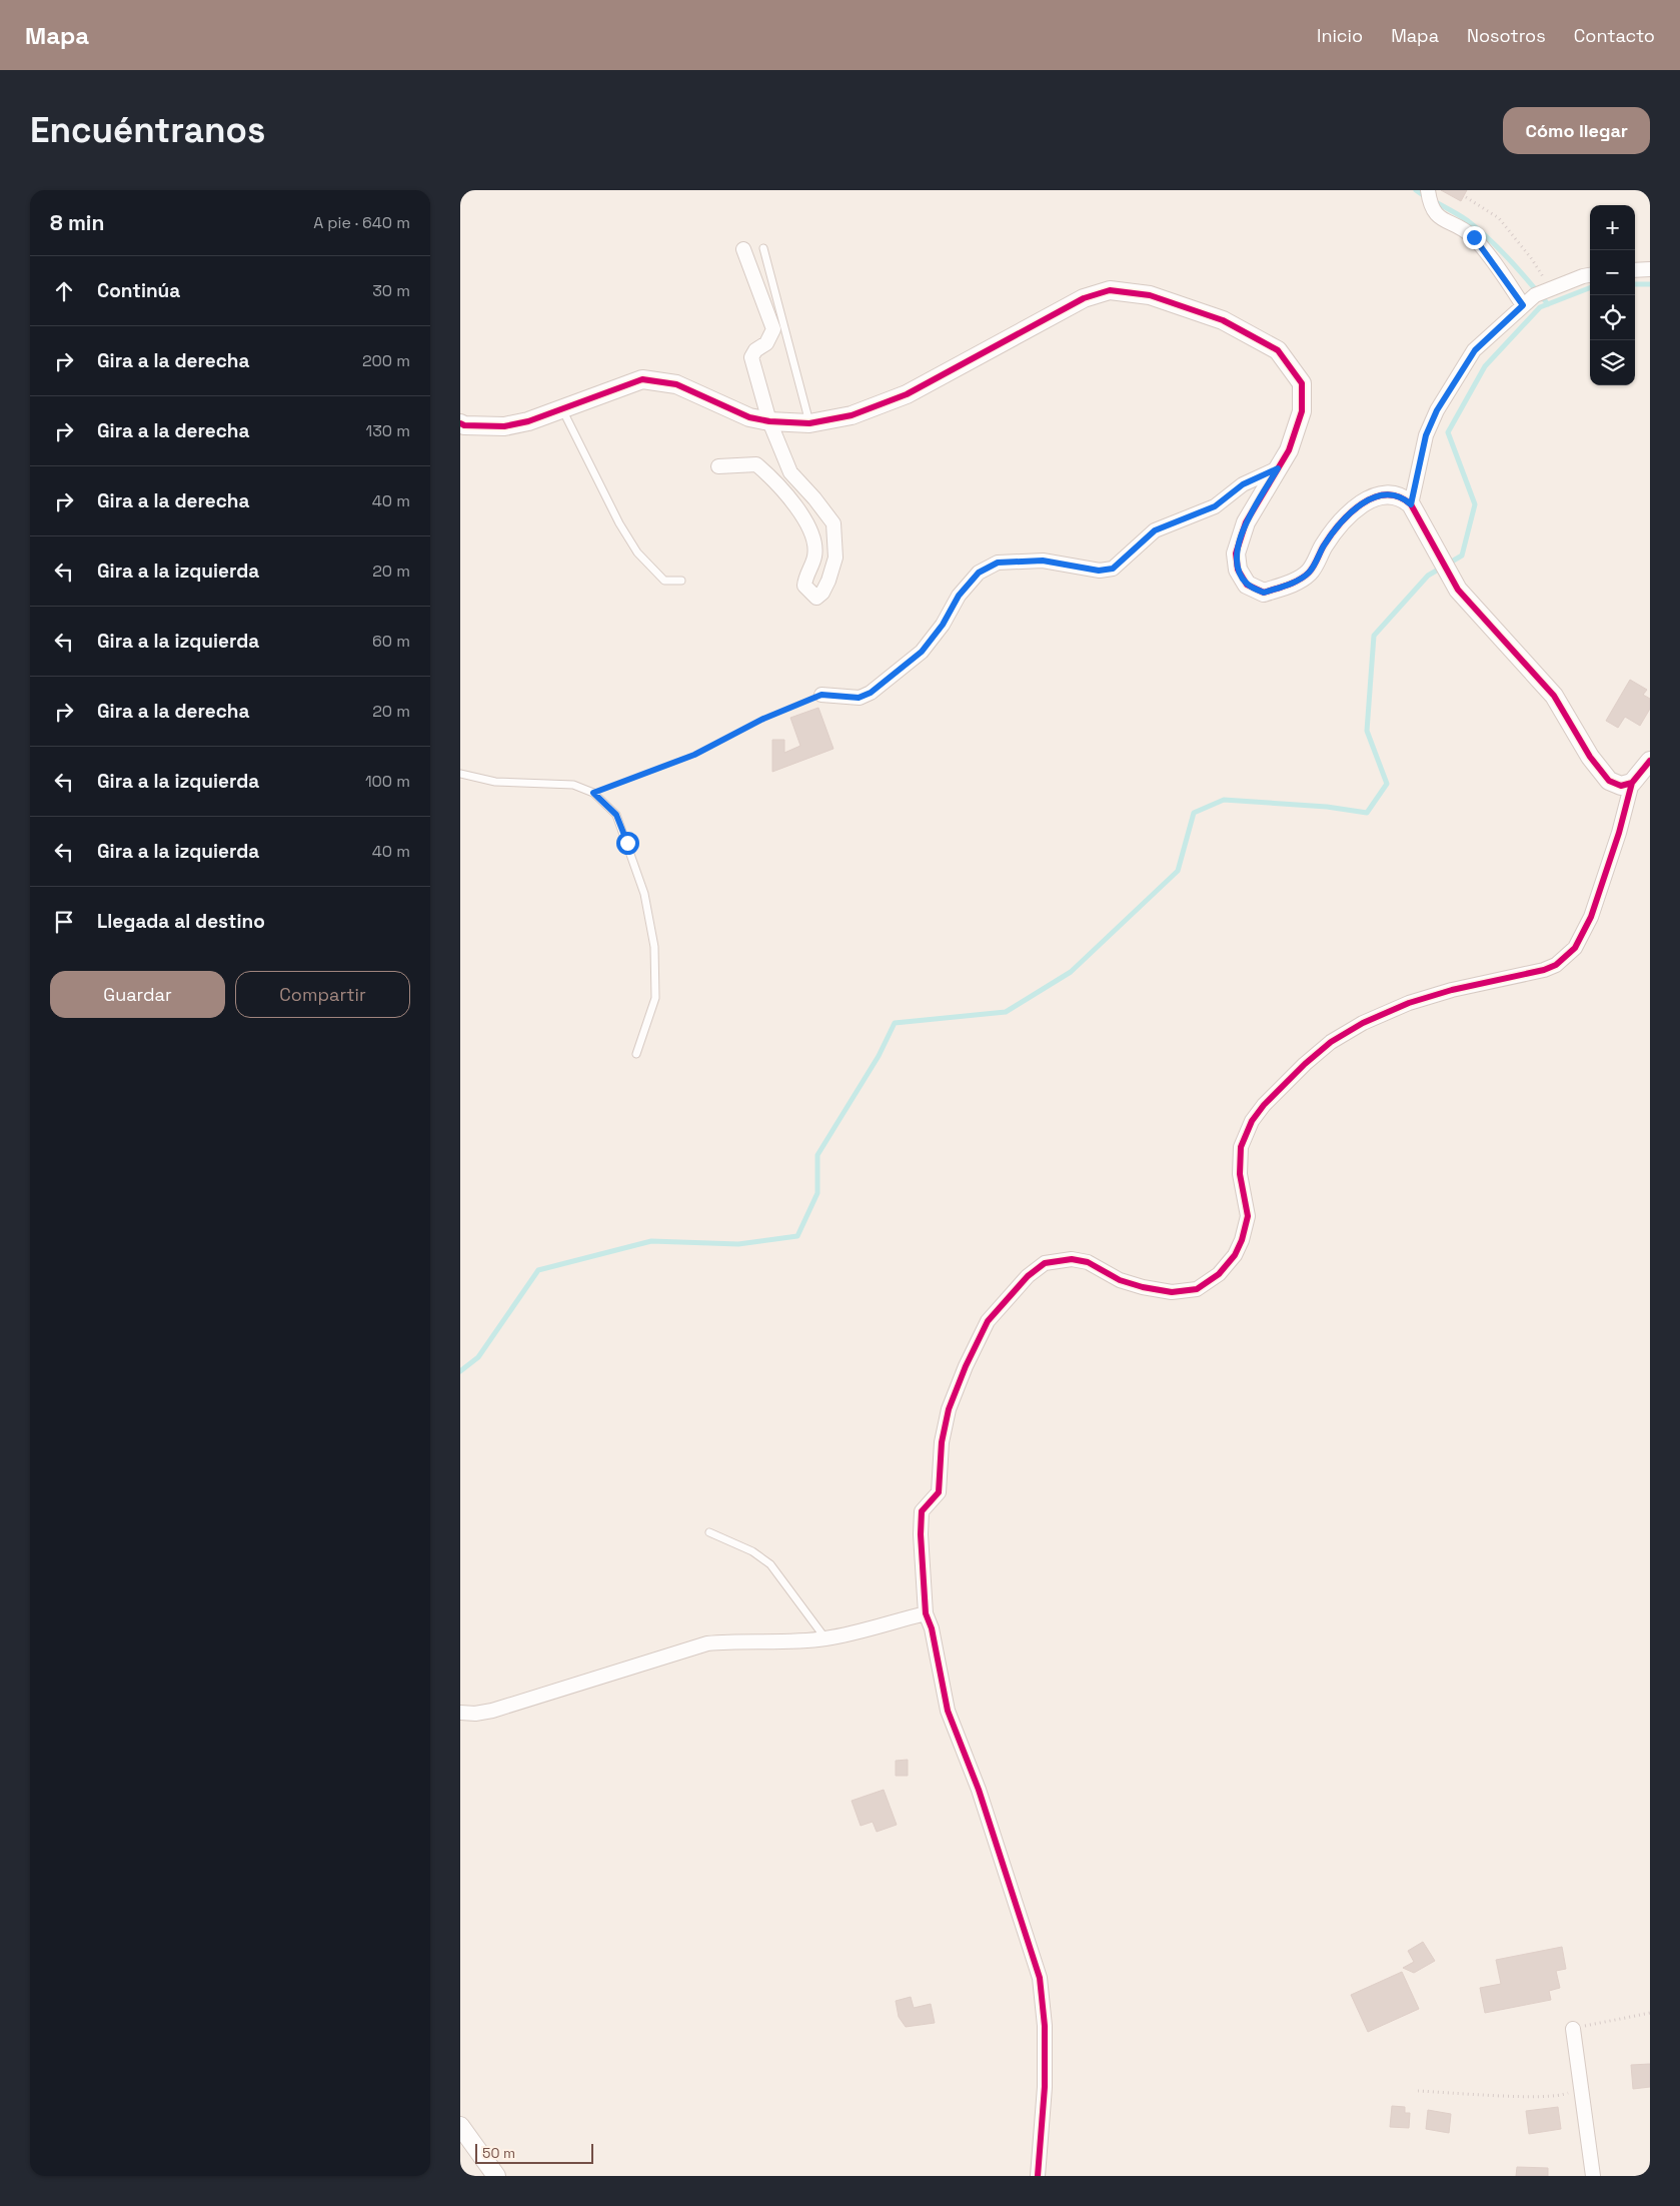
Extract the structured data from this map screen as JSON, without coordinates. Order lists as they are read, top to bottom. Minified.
{"scale_bar":"50 m","page":{"header":"Mapa","nav":["Inicio","Mapa","Nosotros","Contacto"],"buttons":["Cómo llegar",["Guardar","Compartir"]],"title":"Encuéntranos","heading":["8 min","A pie · 640 m"],"map_buttons":["+","−"],"list":[["Continúa","30 m"],["Gira a la derecha","200 m"],["Gira a la derecha","130 m"],["Gira a la derecha","40 m"],["Gira a la izquierda","20 m"],["Gira a la izquierda","60 m"],["Gira a la derecha","20 m"],["Gira a la izquierda","100 m"],["Gira a la izquierda","40 m"],"Llegada al destino"],"scale":"50 m"}}
